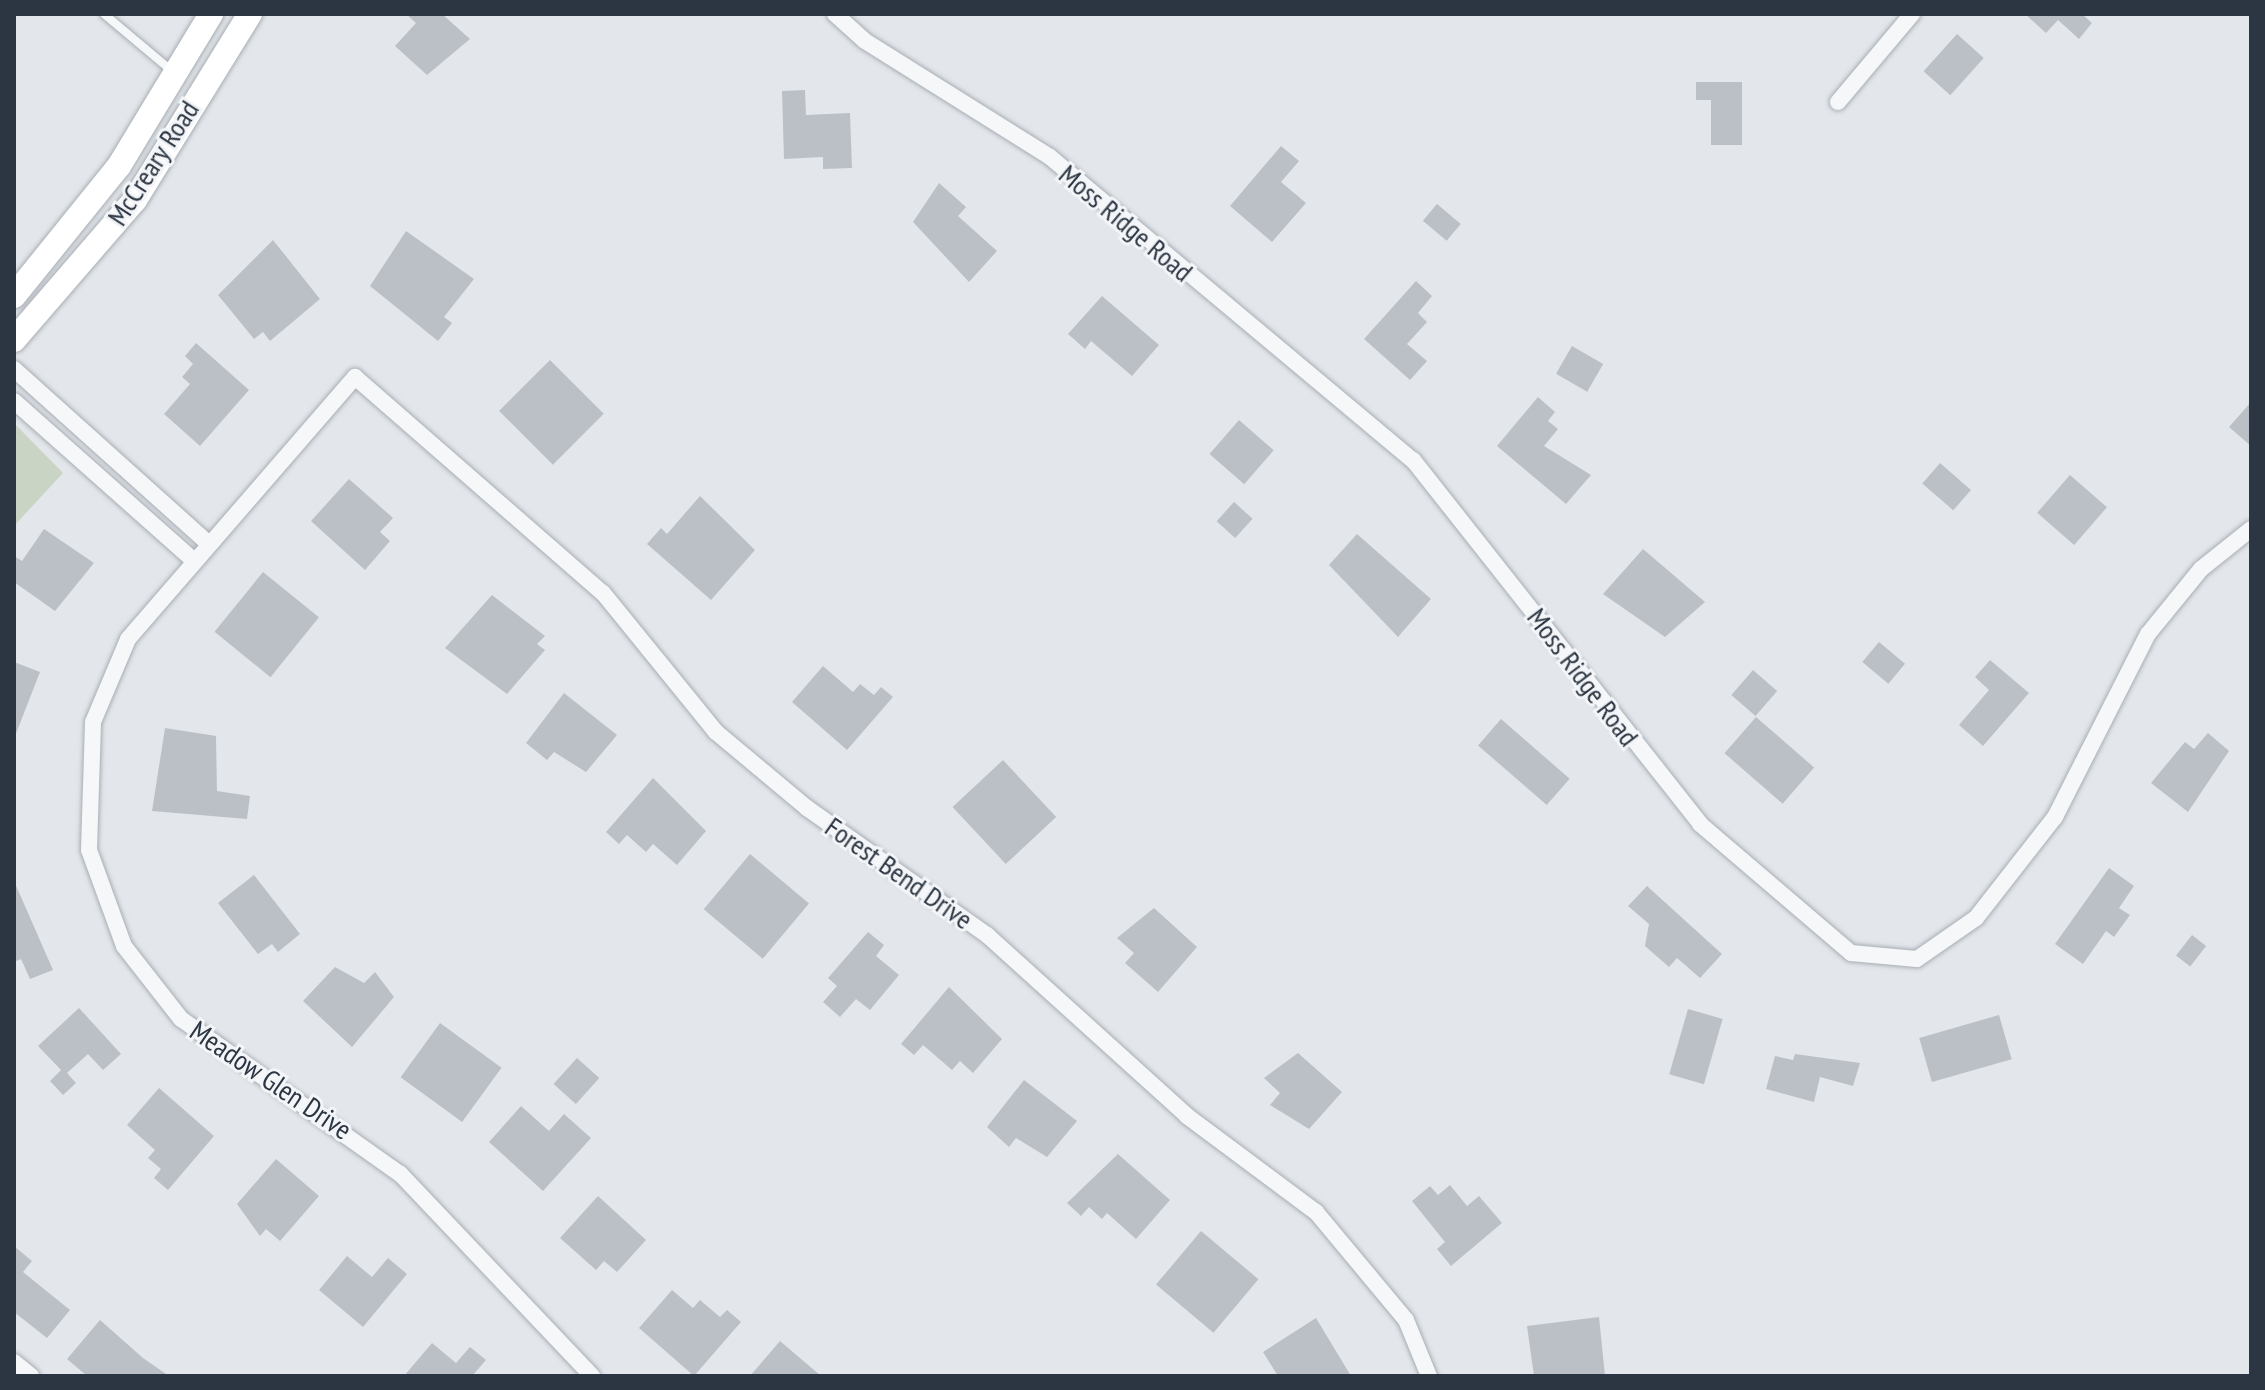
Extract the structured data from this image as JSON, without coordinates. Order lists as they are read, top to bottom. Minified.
{"streets":{"main road":["McCreary Road"],"street":["Moss Ridge Road","Forest Bend Drive","Meadow Glen Drive"]},"crossings":[["Forest Bend Drive","Meadow Glen Drive"]]}
